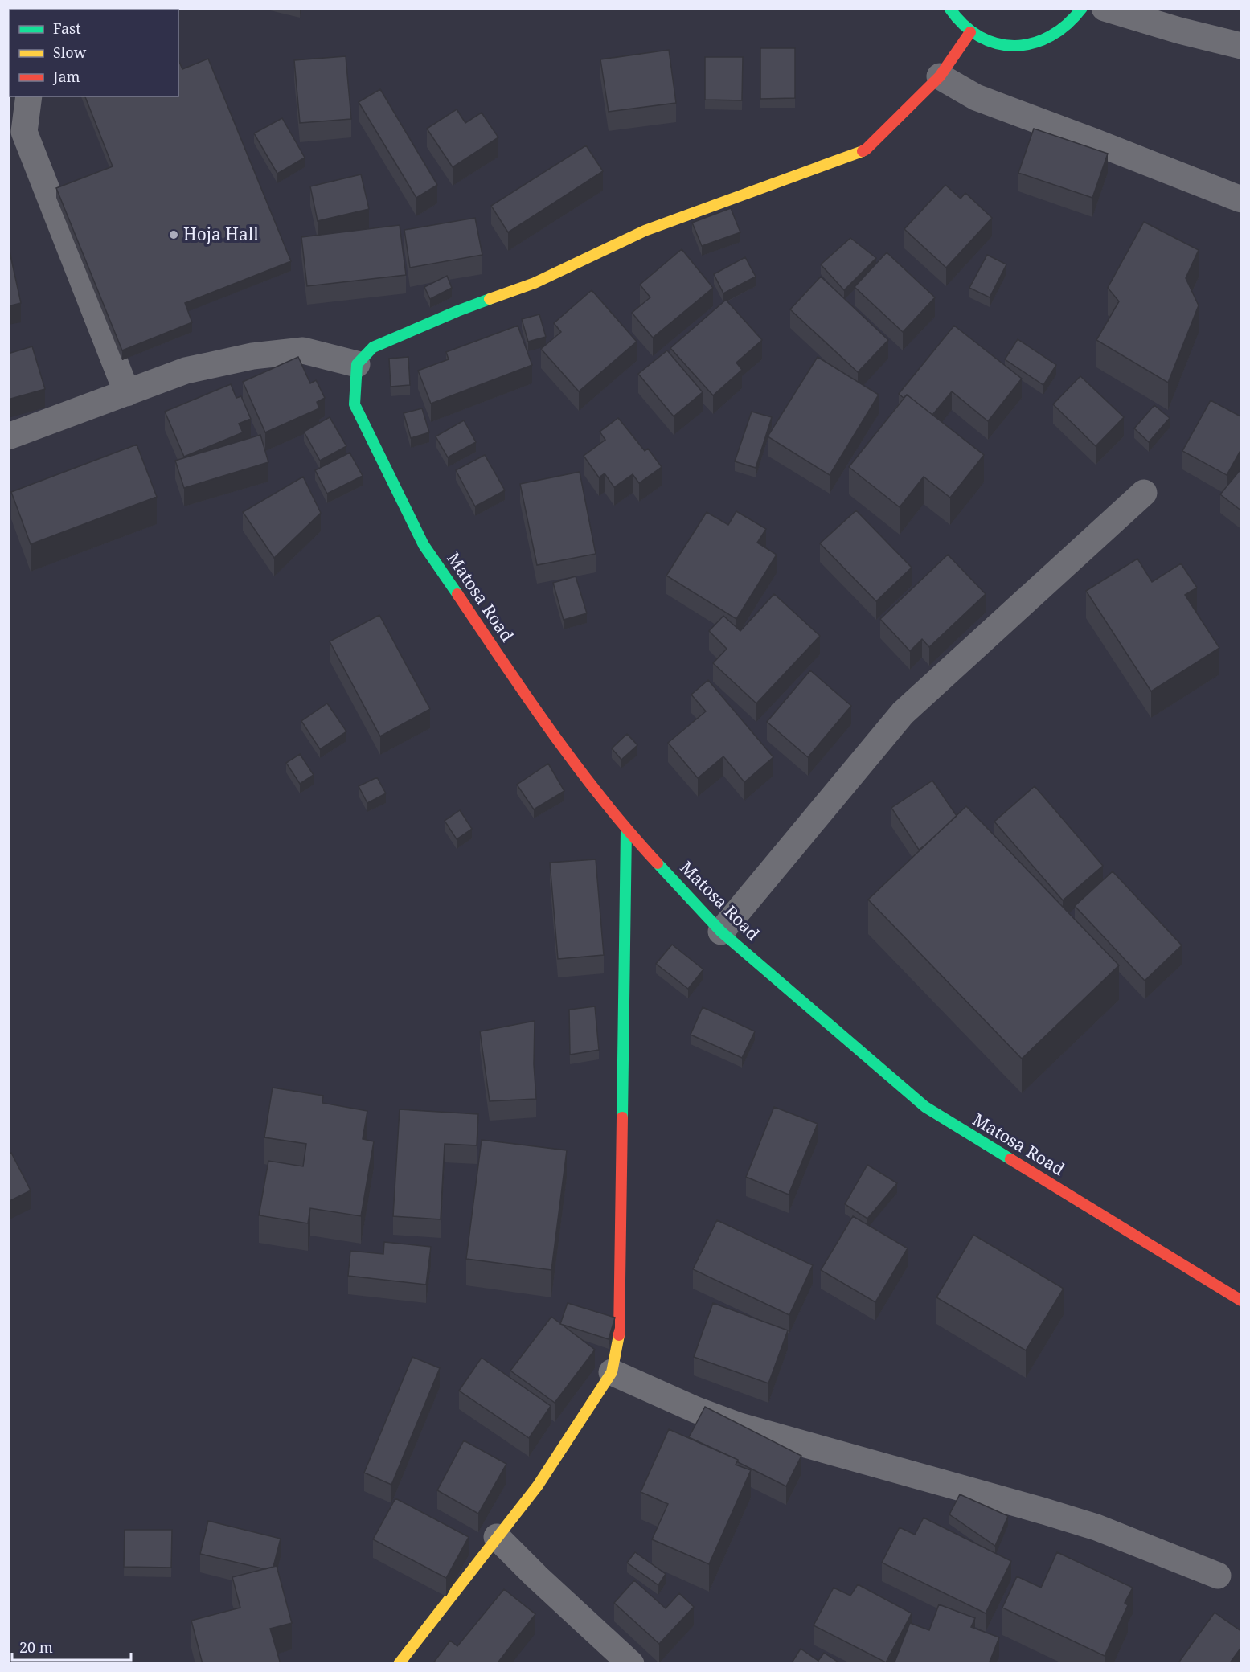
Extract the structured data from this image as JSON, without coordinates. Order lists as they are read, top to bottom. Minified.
{"streets":{"street":["Matosa Road"]},"places":["Hoja Hall"],"legend":["Fast","Slow","Jam"],"scale_bar":"20 m"}
